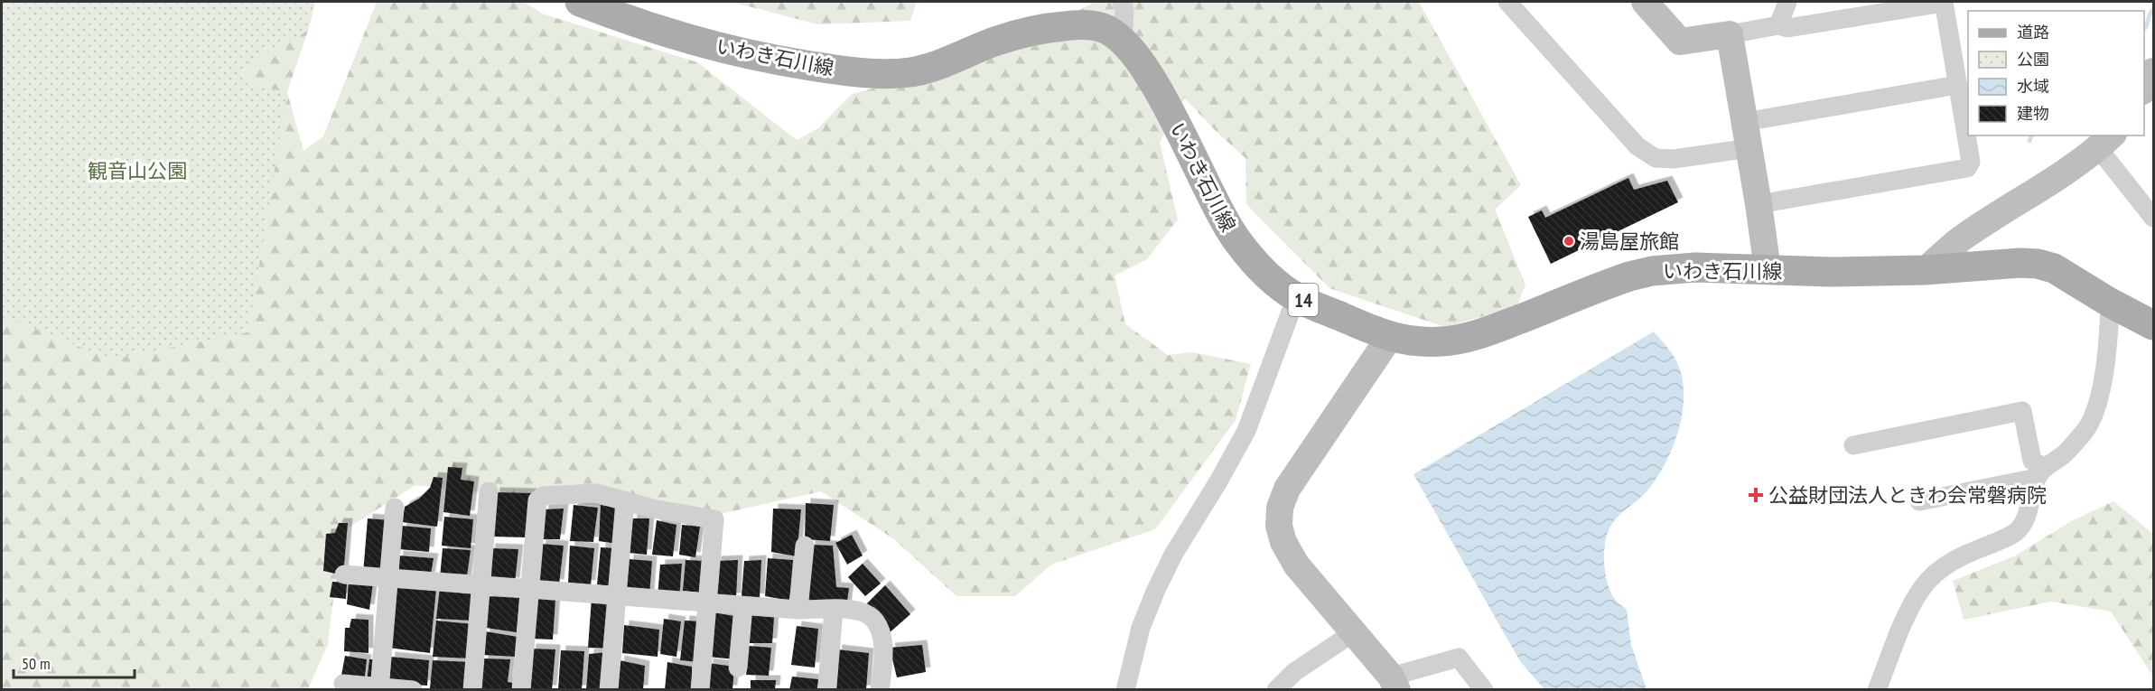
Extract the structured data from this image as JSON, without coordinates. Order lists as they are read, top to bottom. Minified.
{"streets":{"main road":["いわき石川線","14"]},"parks":["観音山公園"],"places":{"other":["湯島屋旅館"],"health":["公益財団法人ときわ会常磐病院"]},"legend":["道路","公園","水域","建物"],"scale_bar":"50 m"}
